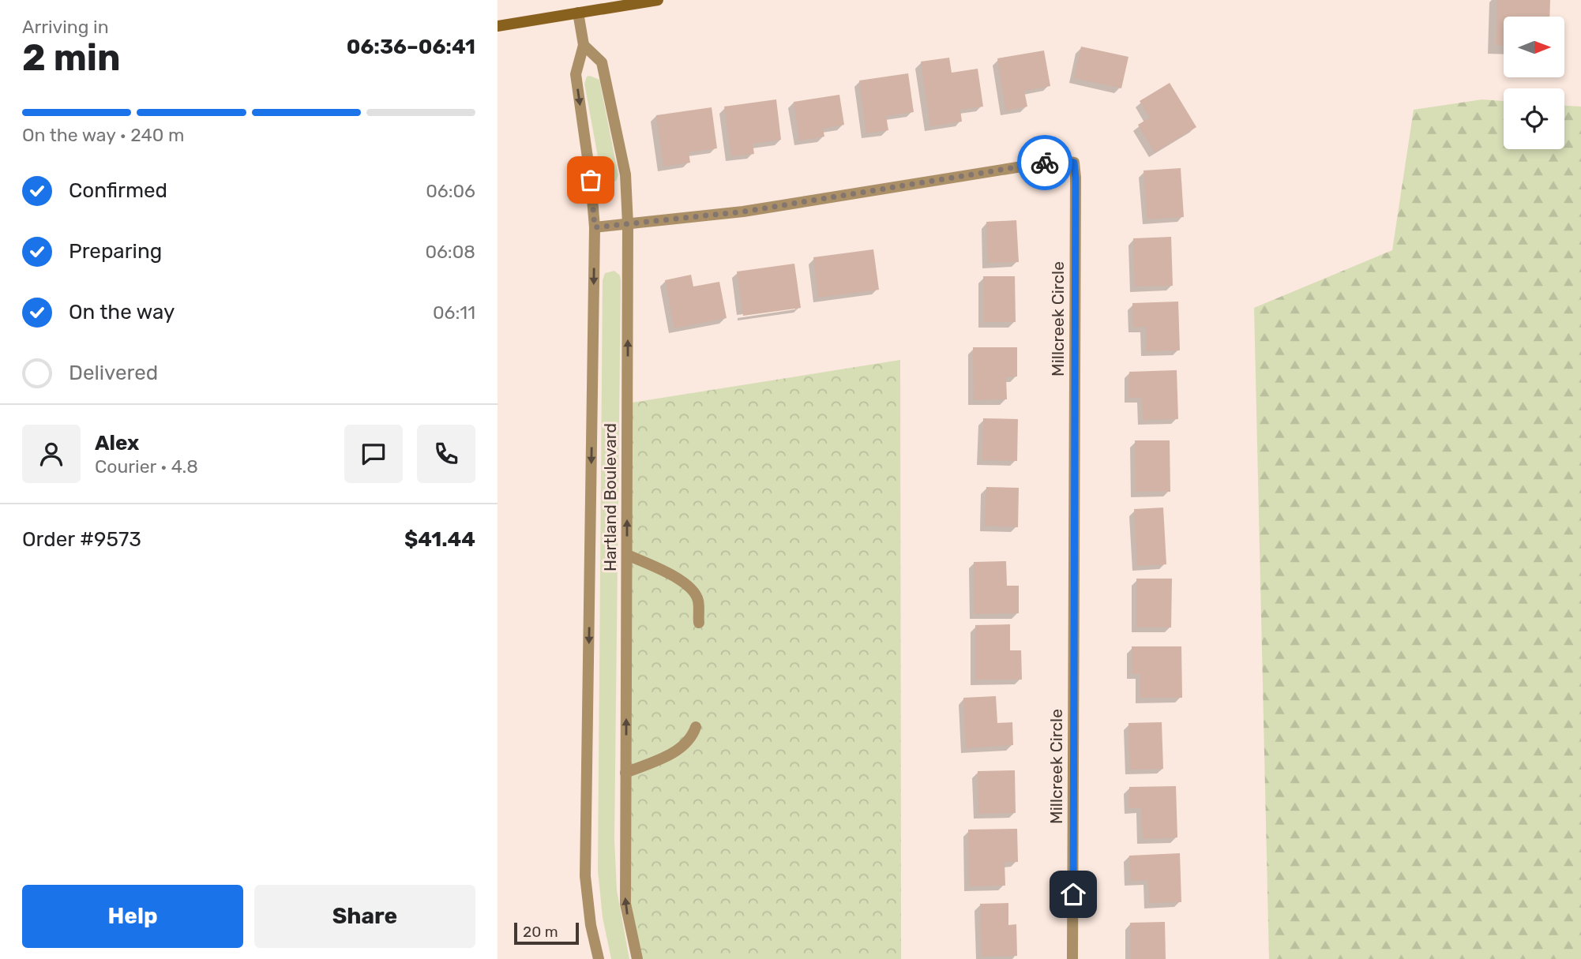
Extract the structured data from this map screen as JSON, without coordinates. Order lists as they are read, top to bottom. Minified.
{"streets":{"street":["Millcreek Circle","Hartland Boulevard"]},"crossings":[["Millcreek Circle","Hartland Boulevard"]],"scale_bar":"20 m","north":"right","page":{"heading":["2 min","Arriving in","06:36–06:41"],"panel":["Alex","Courier · 4.8","Order #9573","$41.44"],"bar":"On the way · 240 m","list":[["Confirmed","06:06"],["Preparing","06:08"],["On the way","06:11"],"Delivered"],"buttons":["Help","Share"],"scale":"20 m"}}
